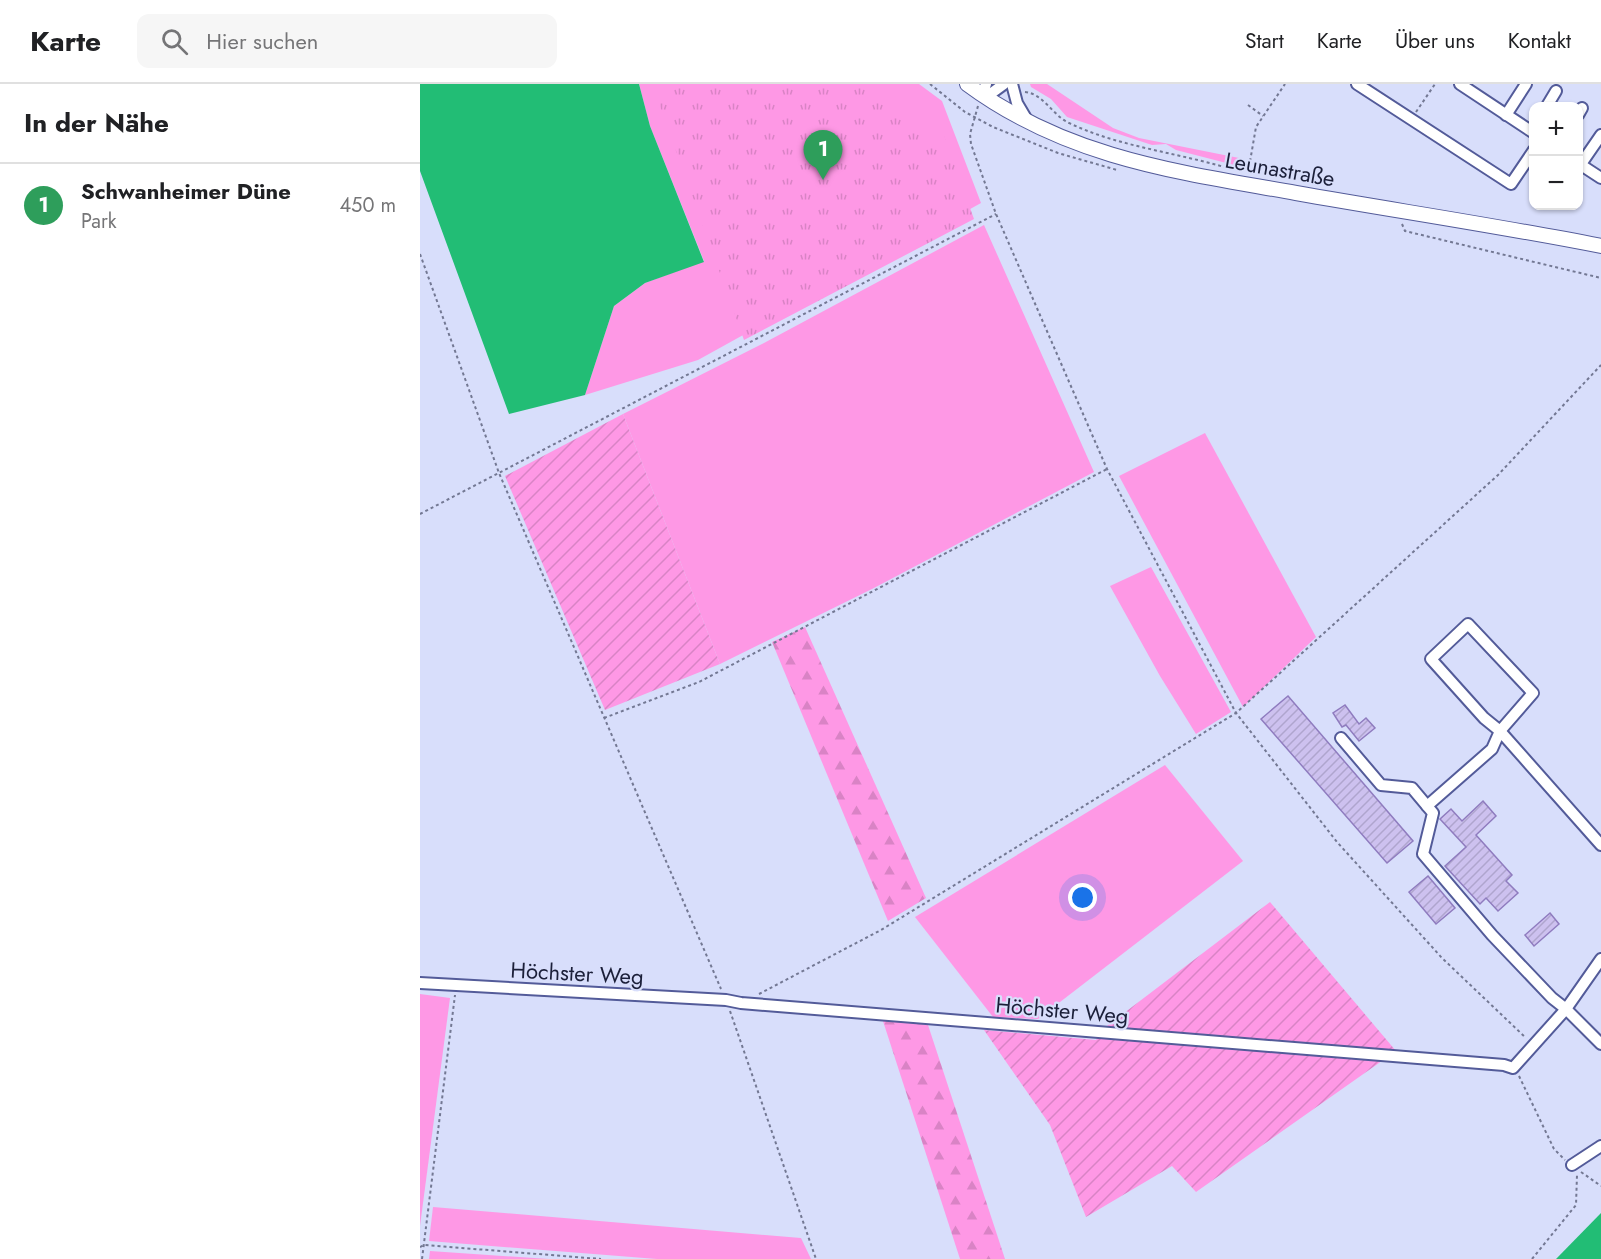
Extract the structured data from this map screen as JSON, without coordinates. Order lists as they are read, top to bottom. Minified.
{"streets":{"main road":["Leunastraße"],"street":["Höchster Weg"]},"page":{"header":"Karte","search":"Hier suchen","nav":["Start","Karte","Über uns","Kontakt"],"heading":"In der Nähe","map_buttons":["+","−"],"pins":"1","list":[{"mark":"1","name":"Schwanheimer Düne","note":"Park","value":"450 m"}]}}
